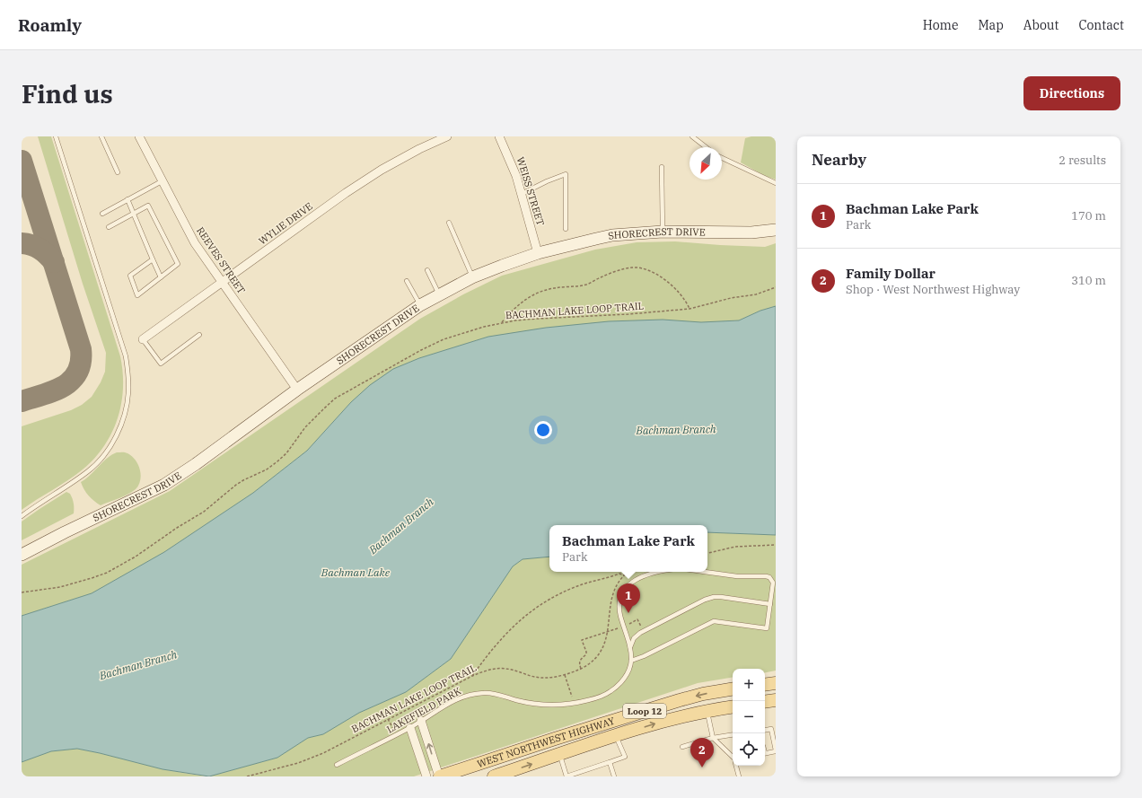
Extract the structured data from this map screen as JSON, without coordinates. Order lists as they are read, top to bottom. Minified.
{"streets":{"main road":["Loop 12","WEST NORTHWEST HIGHWAY"],"street":["WEISS STREET","WYLIE DRIVE","SHORECREST DRIVE","REEVES STREET"],"lane":["LAKEFIELD PARK"],"path":["BACHMAN LAKE LOOP TRAIL"]},"crossings":[["WEISS STREET","SHORECREST DRIVE"],["WYLIE DRIVE","REEVES STREET"],["SHORECREST DRIVE","REEVES STREET"]],"water":["Bachman Branch","Bachman Lake"],"north":"bottom left","page":{"header":"Roamly","nav":["Home","Map","About","Contact"],"buttons":"Directions","title":"Find us","heading":["Nearby","2 results"],"list":[{"mark":"1","name":"Bachman Lake Park","note":"Park","value":"170 m"},{"mark":"2","name":"Family Dollar","note":"Shop · West Northwest Highway","value":"310 m"}],"popup":["Bachman Lake Park","Park"],"pins":["1","2"],"map_buttons":["+","−"]}}
